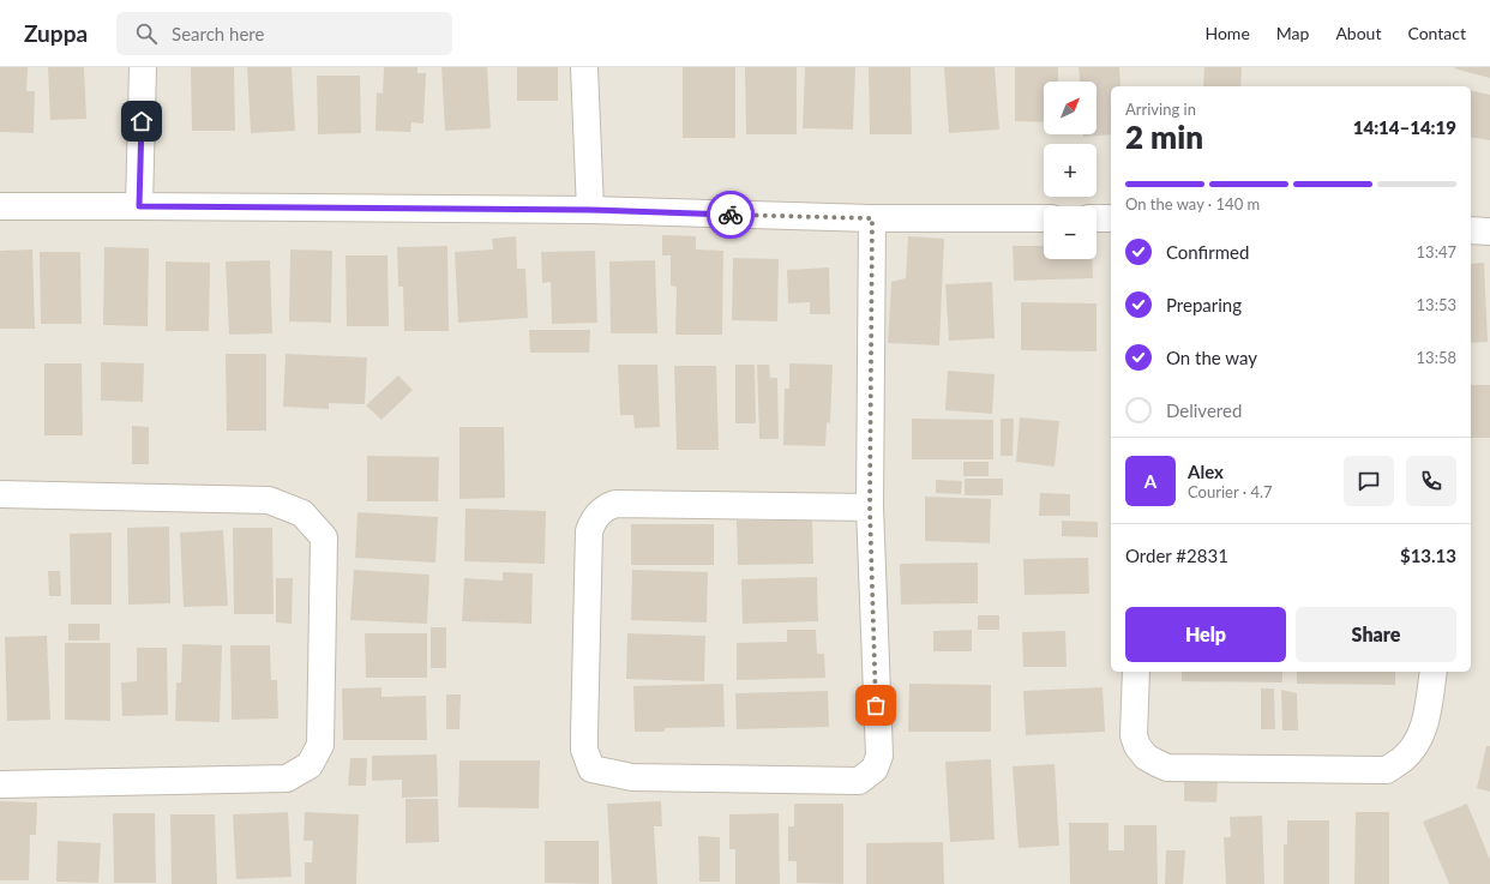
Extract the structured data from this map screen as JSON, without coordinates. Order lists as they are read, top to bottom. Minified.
{"north":"top right","page":{"header":"Zuppa","search":"Search here","nav":["Home","Map","About","Contact"],"map_buttons":["+","−"],"heading":["2 min","Arriving in","14:14–14:19"],"panel":["Alex","Courier · 4.7","Order #2831","$13.13"],"bar":"On the way · 140 m","list":[["Confirmed","13:47"],["Preparing","13:53"],["On the way","13:58"],"Delivered"],"round":"A","buttons":["Help","Share"]}}
